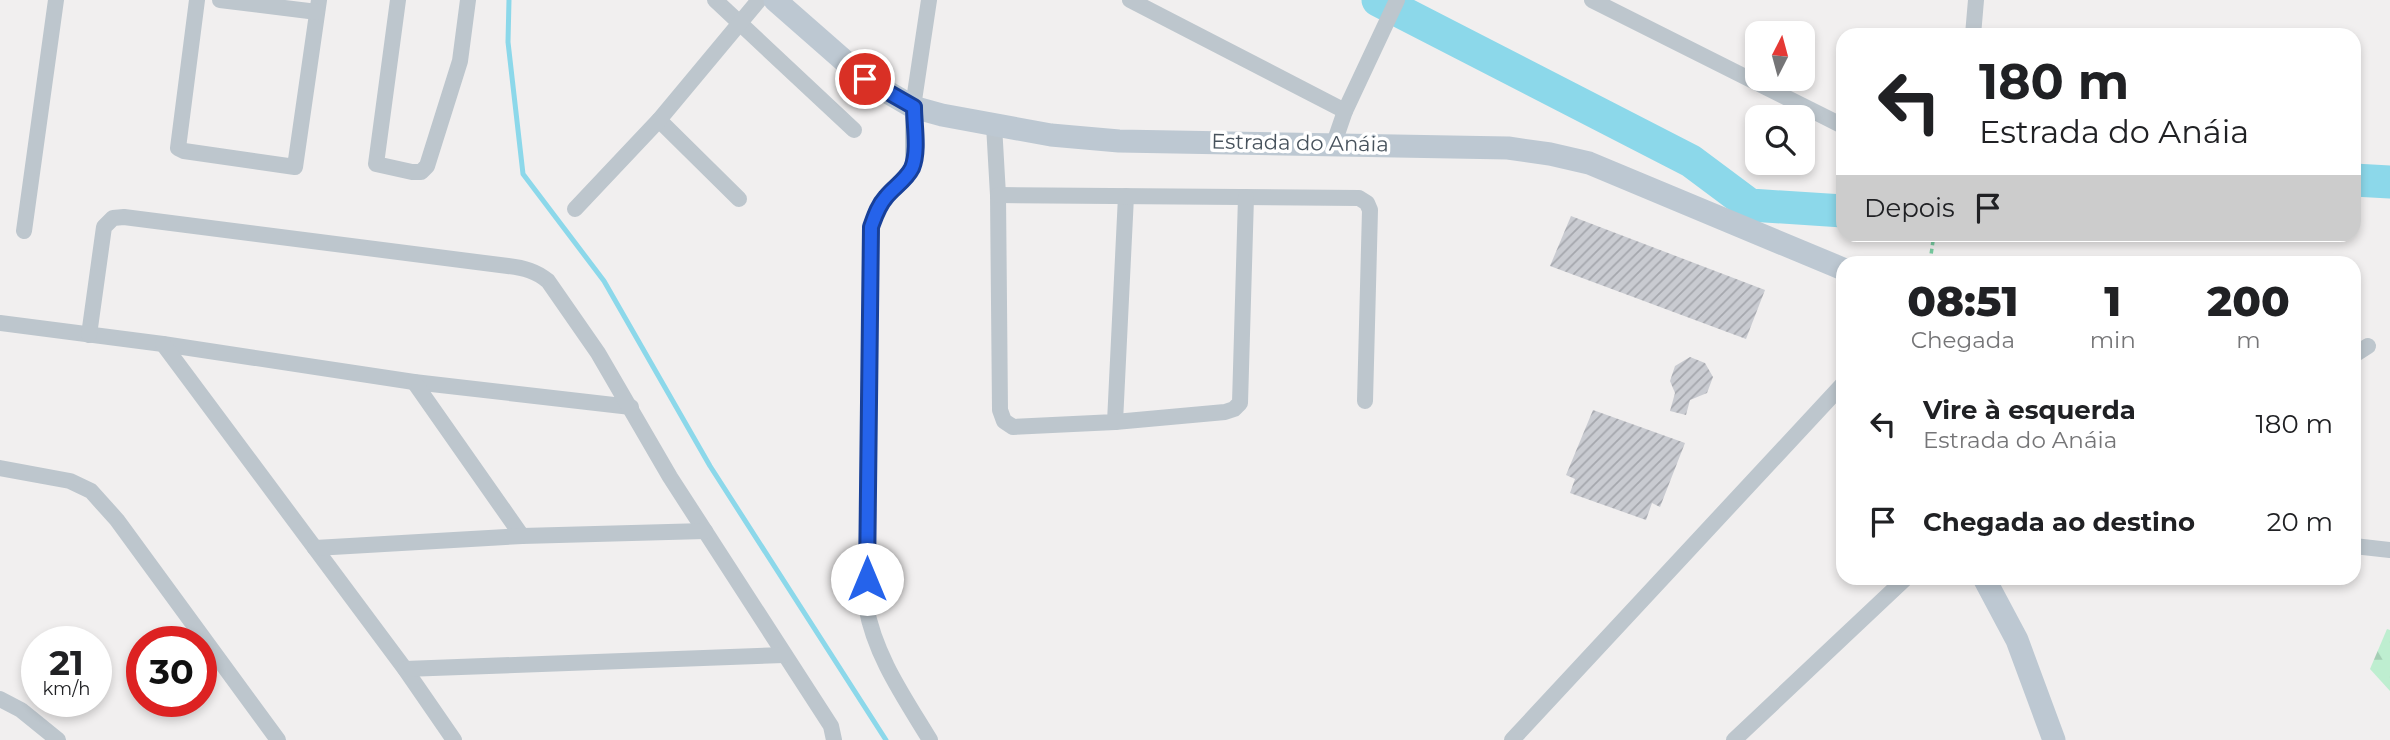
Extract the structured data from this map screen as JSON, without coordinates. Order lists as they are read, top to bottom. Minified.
{"streets":{"street":["Estrada do Anáia"]},"north":"top","page":{"turn":["180 m","Estrada do Anáia"],"then":"Depois","eta":["08:51","Chegada","1","min","200","m"],"list":[{"name":"Vire à esquerda","note":"Estrada do Anáia","value":"180 m"},{"name":"Chegada ao destino","value":"20 m"}],"speed":"21 km/h","limit":"30"}}
